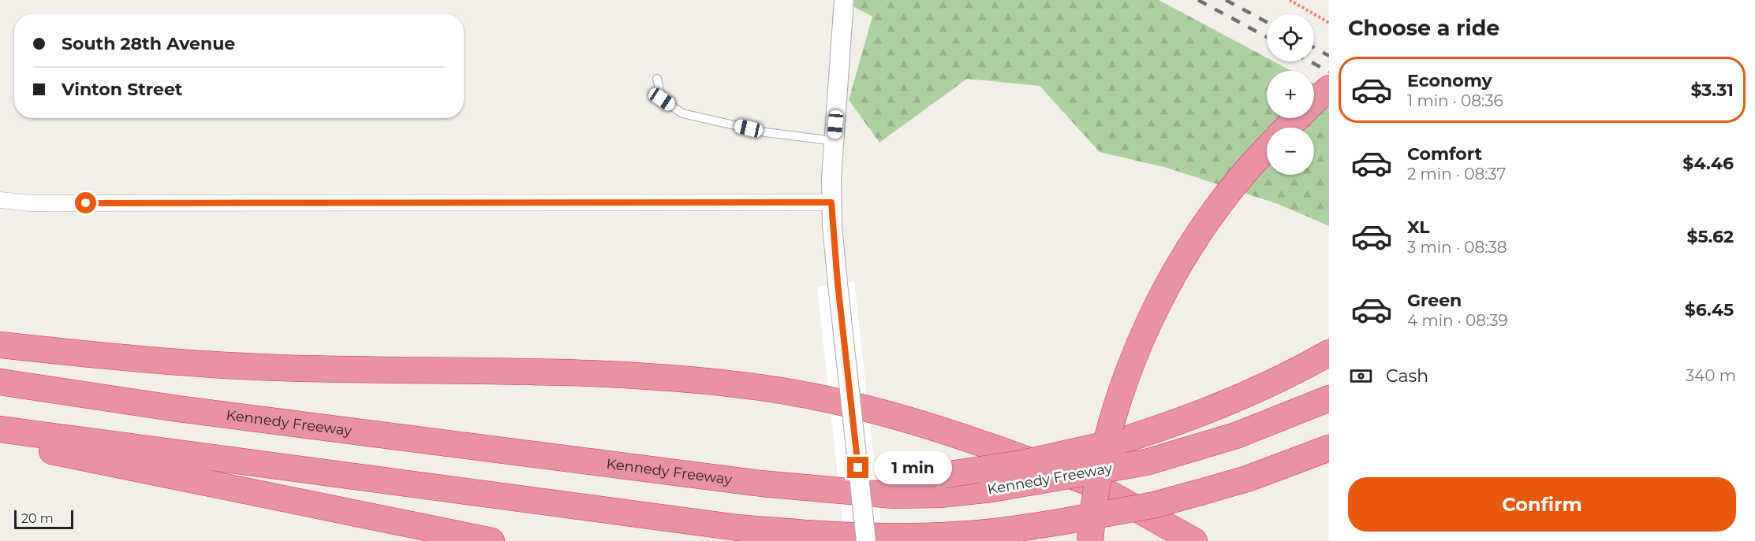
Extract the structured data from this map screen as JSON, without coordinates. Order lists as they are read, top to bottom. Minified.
{"streets":{"highway":["Kennedy Freeway"]},"scale_bar":"20 m","page":{"heading":"Choose a ride","map_buttons":["+","−"],"banner":["South 28th Avenue","Vinton Street"],"list":[{"name":"Economy","note":"1 min · 08:36","value":"$3.31"},{"name":"Comfort","note":"2 min · 08:37","value":"$4.46"},{"name":"XL","note":"3 min · 08:38","value":"$5.62"},{"name":"Green","note":"4 min · 08:39","value":"$6.45"}],"pay":["Cash","340 m"],"bubble":"1 min","buttons":"Confirm","scale":"20 m"}}
